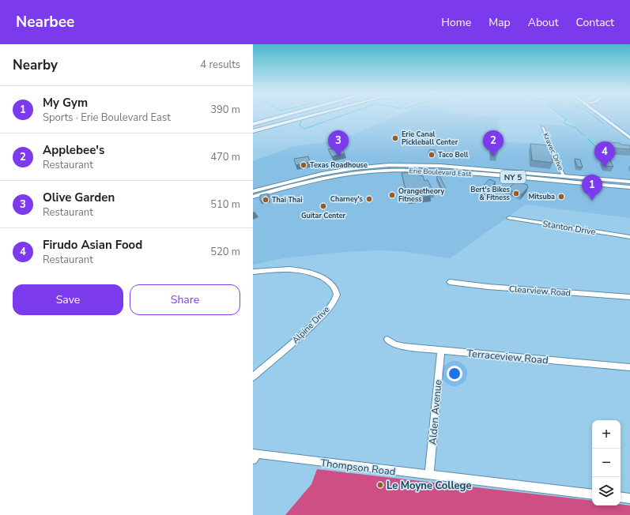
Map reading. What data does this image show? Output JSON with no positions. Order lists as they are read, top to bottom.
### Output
{
  "streets": {
    "main road": ["Erie Boulevard East", "NY 5"],
    "street": [
      "Kravec Drive",
      "Stanton Drive",
      "Clearview Road",
      "Alpine Drive",
      "Terraceview Road",
      "Alden Avenue",
      "Thompson Road"
    ]
  },
  "crossings": [
    ["Kravec Drive", "Erie Boulevard East"],
    ["Terraceview Road", "Alden Avenue"],
    ["Alden Avenue", "Thompson Road"]
  ],
  "places": [
    "Erie Canal Pickleball Center",
    "Taco Bell",
    "Texas Roadhouse",
    "Bert's Bikes & Fitness",
    "Orangetheory Fitness",
    "Mitsuba",
    "Charney's",
    "Thai Thai",
    "Guitar Center",
    "Le Moyne College"
  ],
  "page": {
    "header": "Nearbee",
    "nav": [
      "Home",
      "Map",
      "About",
      "Contact"
    ],
    "heading": ["Nearby", "4 results"],
    "list": [
      {
        "mark": "1",
        "name": "My Gym",
        "note": "Sports · Erie Boulevard East",
        "value": "390 m"
      },
      {
        "mark": "2",
        "name": "Applebee's",
        "note": "Restaurant",
        "value": "470 m"
      },
      {
        "mark": "3",
        "name": "Olive Garden",
        "note": "Restaurant",
        "value": "510 m"
      },
      {
        "mark": "4",
        "name": "Firudo Asian Food",
        "note": "Restaurant",
        "value": "520 m"
      }
    ],
    "pins": [
      "2",
      "3",
      "4",
      "1"
    ],
    "buttons": ["Save", "Share"],
    "map_buttons": ["+", "−"]
  }
}
